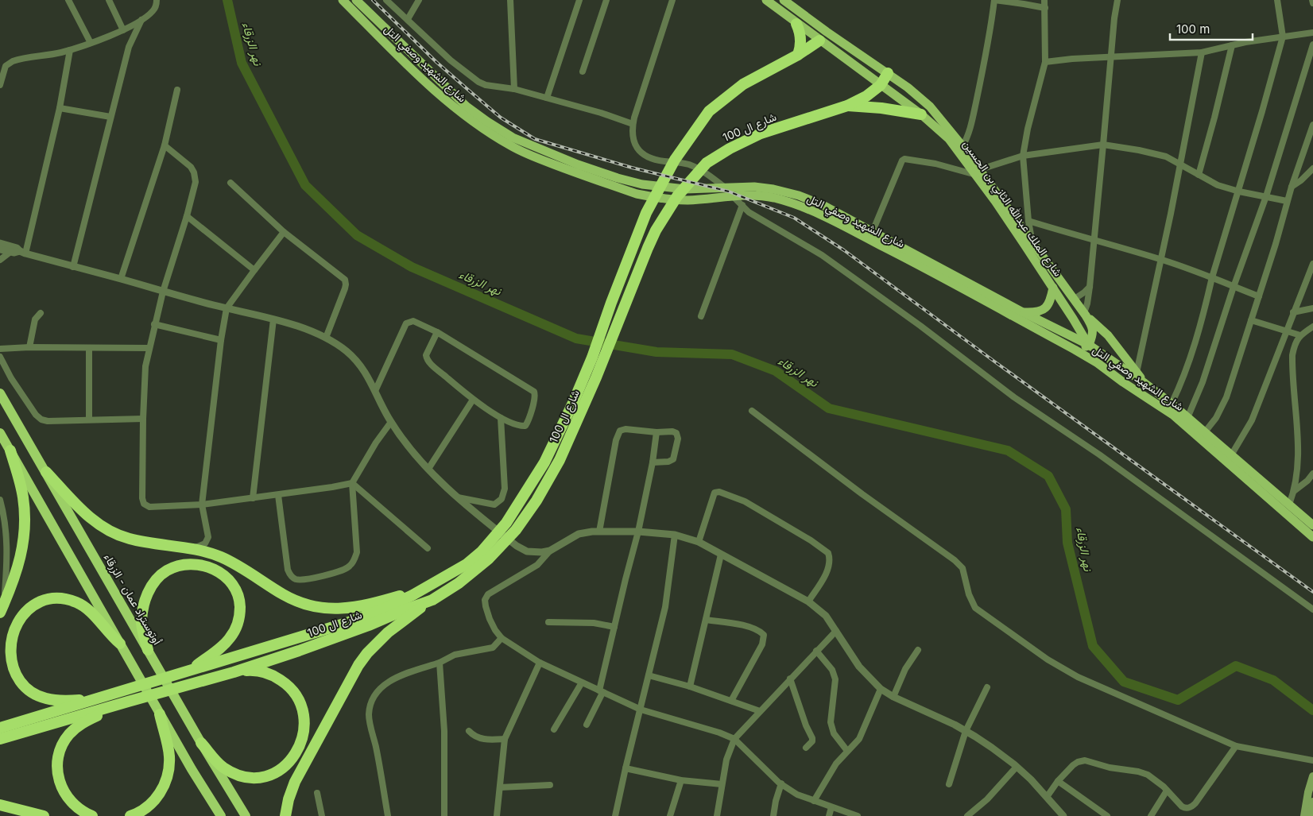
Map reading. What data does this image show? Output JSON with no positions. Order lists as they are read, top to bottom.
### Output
{
  "streets": {
    "highway": ["شارع ال 100", "أوتوستراد عمان - الزرقاء"],
    "main road": ["شارع الشهيد وصفي التل", "شارع الملك عبدالله الثاني بن الحسين"]
  },
  "crossings": [
    ["شارع الشهيد وصفي التل", "شارع الملك عبدالله الثاني بن الحسين"],
    ["شارع ال 100", "شارع الملك عبدالله الثاني بن الحسين"]
  ],
  "water": ["نهر الزرقاء"],
  "scale_bar": "100 m"
}
